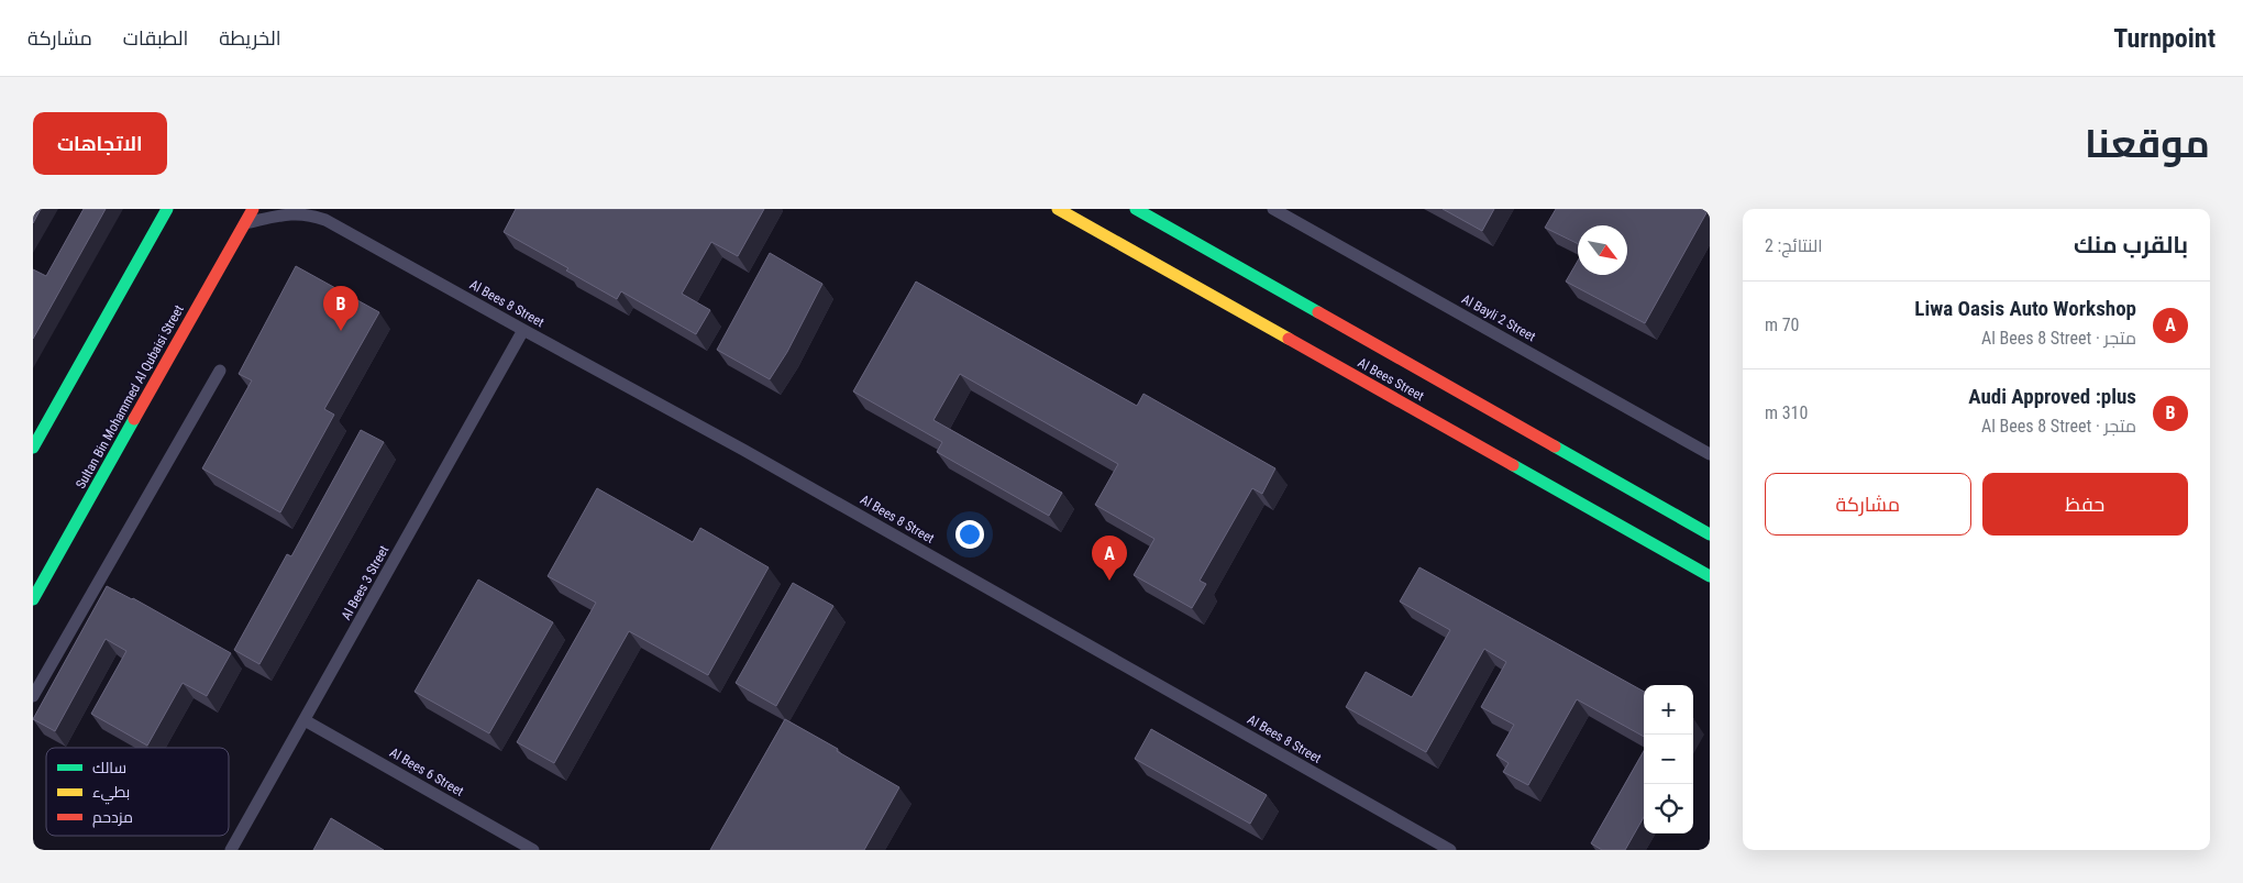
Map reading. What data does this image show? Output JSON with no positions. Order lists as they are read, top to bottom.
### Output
{
  "streets": {
    "street": [
      "Al Bees 8 Street",
      "Al Bayli 2 Street",
      "Al Bees Street",
      "Sultan Bin Mohammed Al Qubaisi Street",
      "Al Bees 3 Street",
      "Al Bees 6 Street"
    ]
  },
  "crossings": [
    ["Al Bees 8 Street", "Sultan Bin Mohammed Al Qubaisi Street"],
    ["Al Bees 8 Street", "Al Bees 3 Street"],
    ["Al Bees 3 Street", "Al Bees 6 Street"]
  ],
  "legend": ["سالك", "بطيء", "مزدحم"],
  "north": "bottom right",
  "page": {
    "header": "Turnpoint",
    "nav": ["الخريطة", "الطبقات", "مشاركة"],
    "title": "موقعنا",
    "buttons": [
      "الاتجاهات",
      ["حفظ", "مشاركة"]
    ],
    "heading": ["بالقرب منك", "النتائج: 2"],
    "list": [
      {
        "mark": "A",
        "name": "Liwa Oasis Auto Workshop",
        "note": "متجر · Al Bees 8 Street",
        "value": "70 m"
      },
      {
        "mark": "B",
        "name": "Audi Approved :plus",
        "note": "متجر · Al Bees 8 Street",
        "value": "310 m"
      }
    ],
    "pins": ["B", "A"],
    "map_buttons": ["+", "−"]
  }
}
